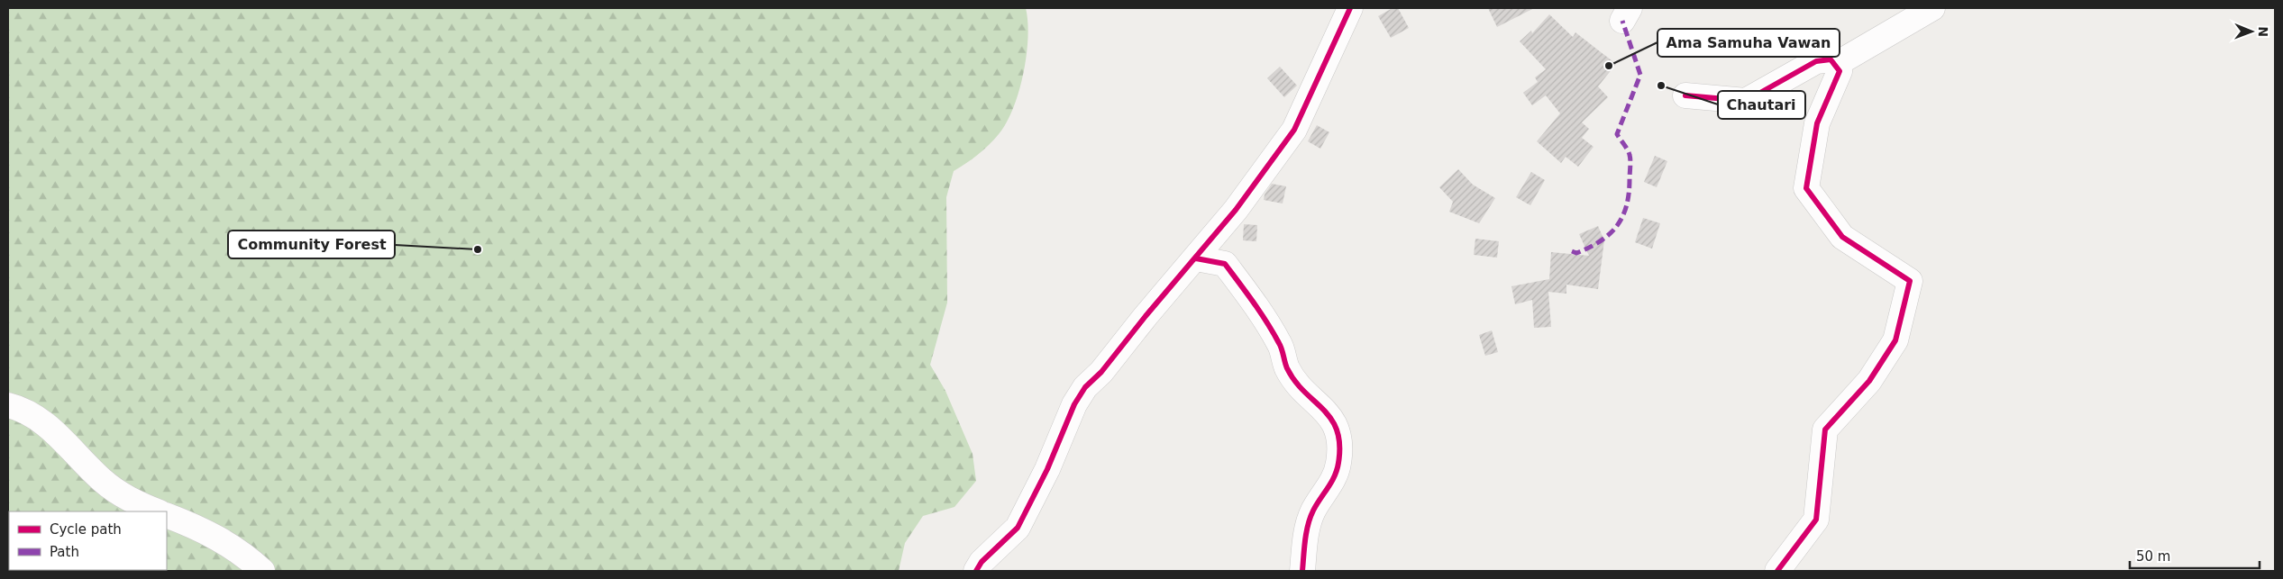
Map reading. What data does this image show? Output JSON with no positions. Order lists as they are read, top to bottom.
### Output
{
  "places": ["Ama Samuha Vawan", "Chautari", "Community Forest"],
  "legend": ["Cycle path", "Path"],
  "scale_bar": "50 m",
  "north": "right"
}
